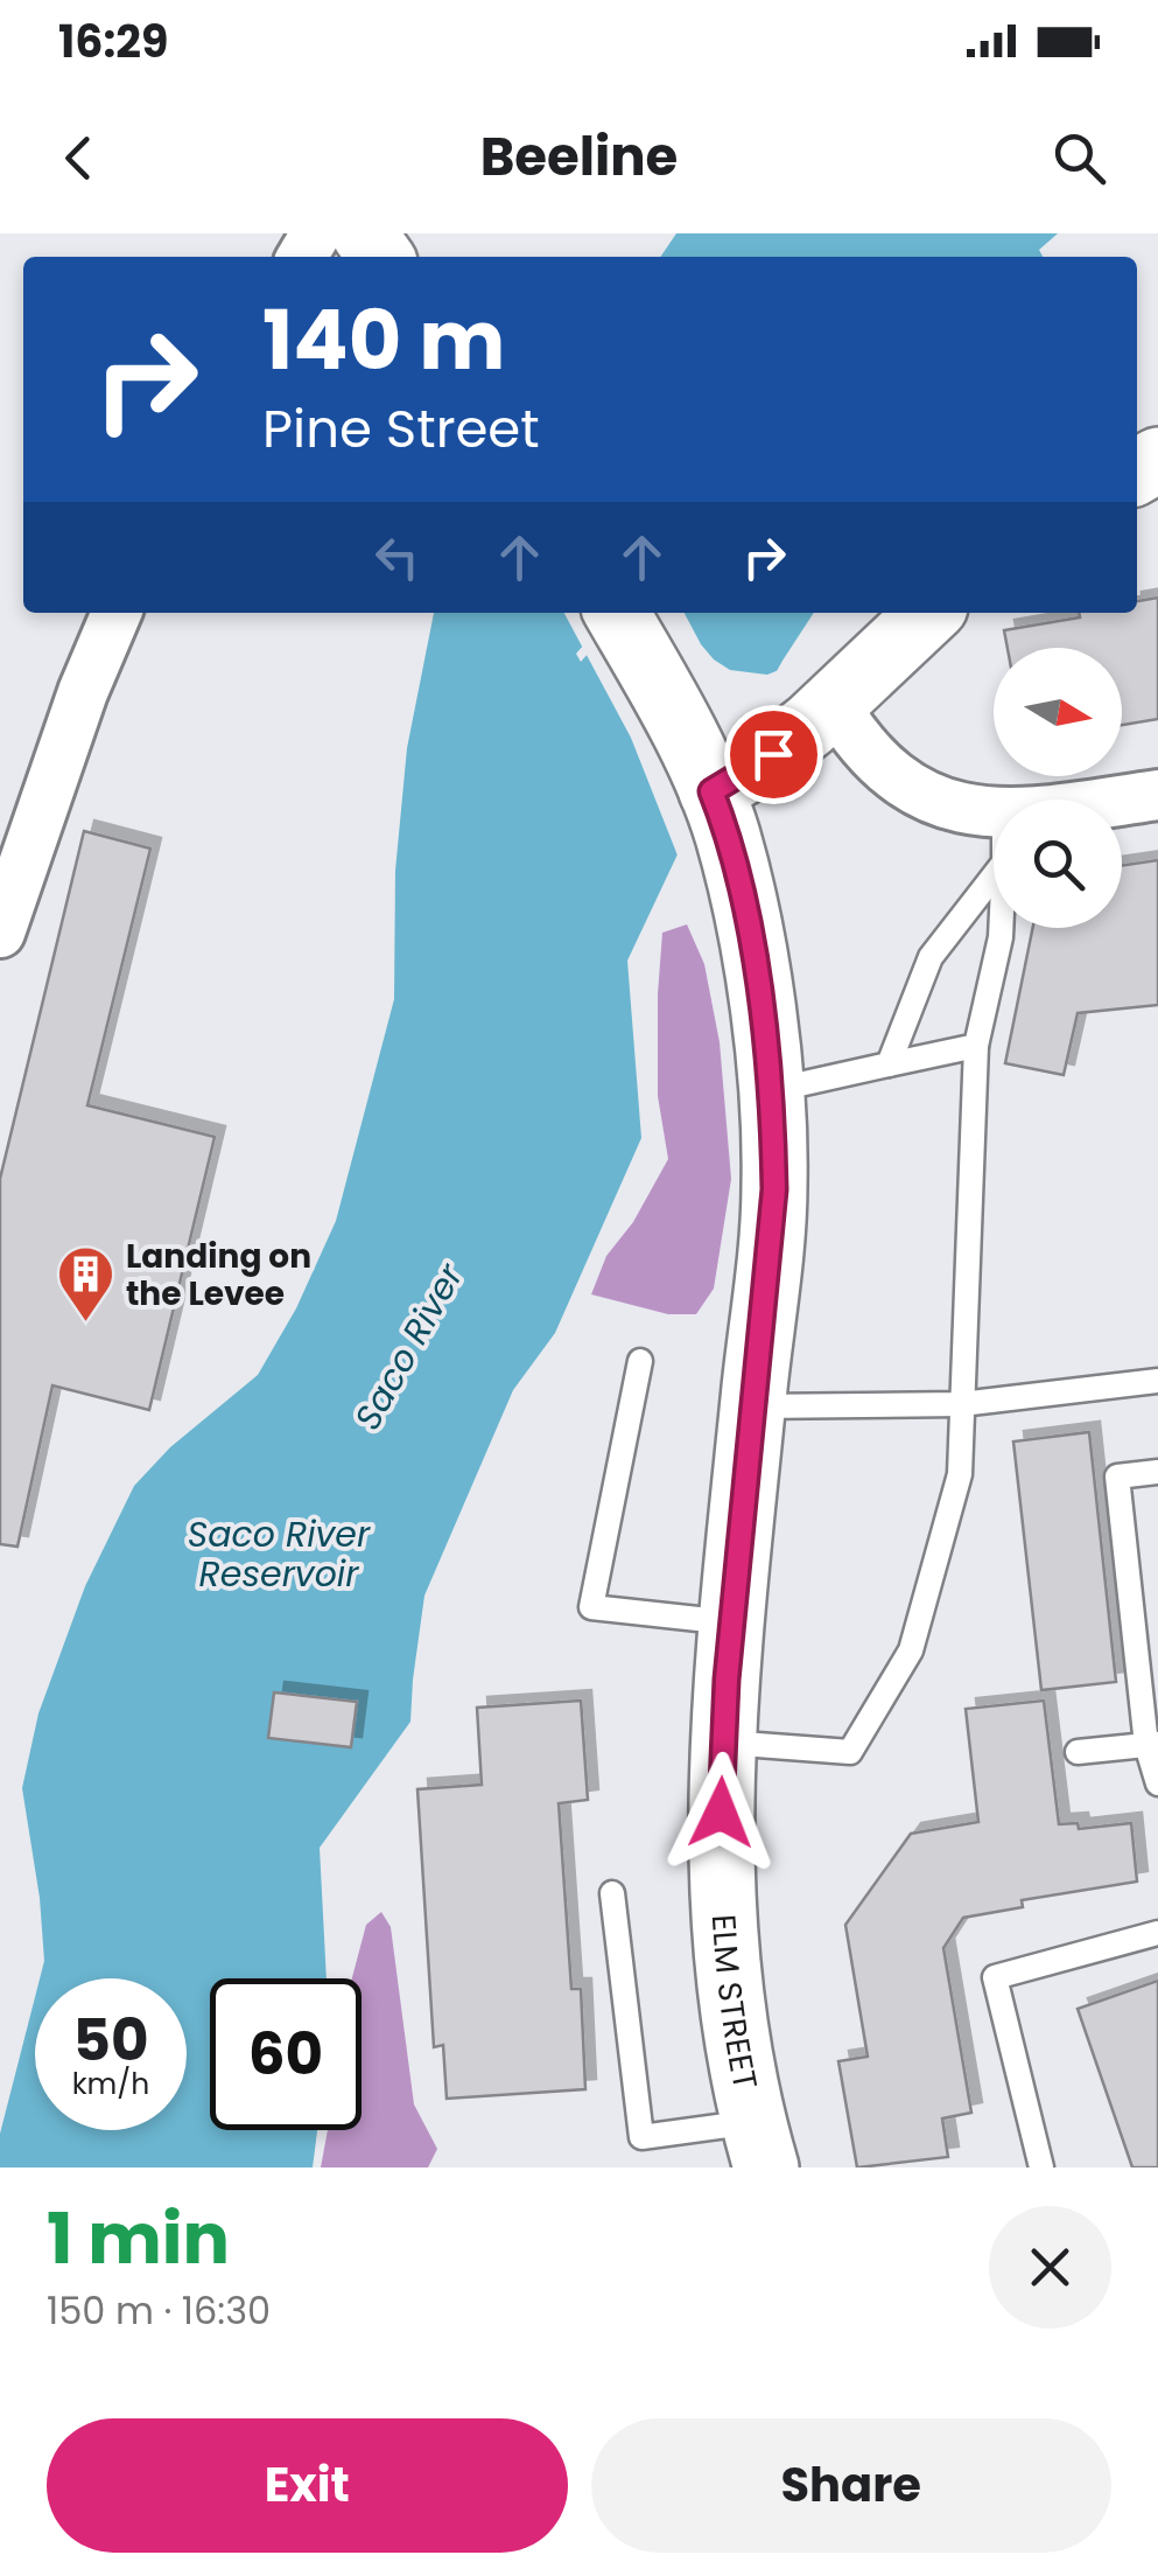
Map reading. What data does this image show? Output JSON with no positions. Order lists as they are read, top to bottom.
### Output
{
  "streets": {
    "main road": ["ELM STREET"]
  },
  "water": ["Saco River", "Saco River Reservoir"],
  "places": {
    "building": ["Landing on the Levee"]
  },
  "north": "right",
  "page": {
    "status": "16:29",
    "header": "Beeline",
    "turn": ["140 m", "Pine Street"],
    "speed": "50 km/h",
    "limit": "60",
    "heading": ["1 min", "150 m · 16:30"],
    "buttons": ["Exit", "Share"]
  }
}
